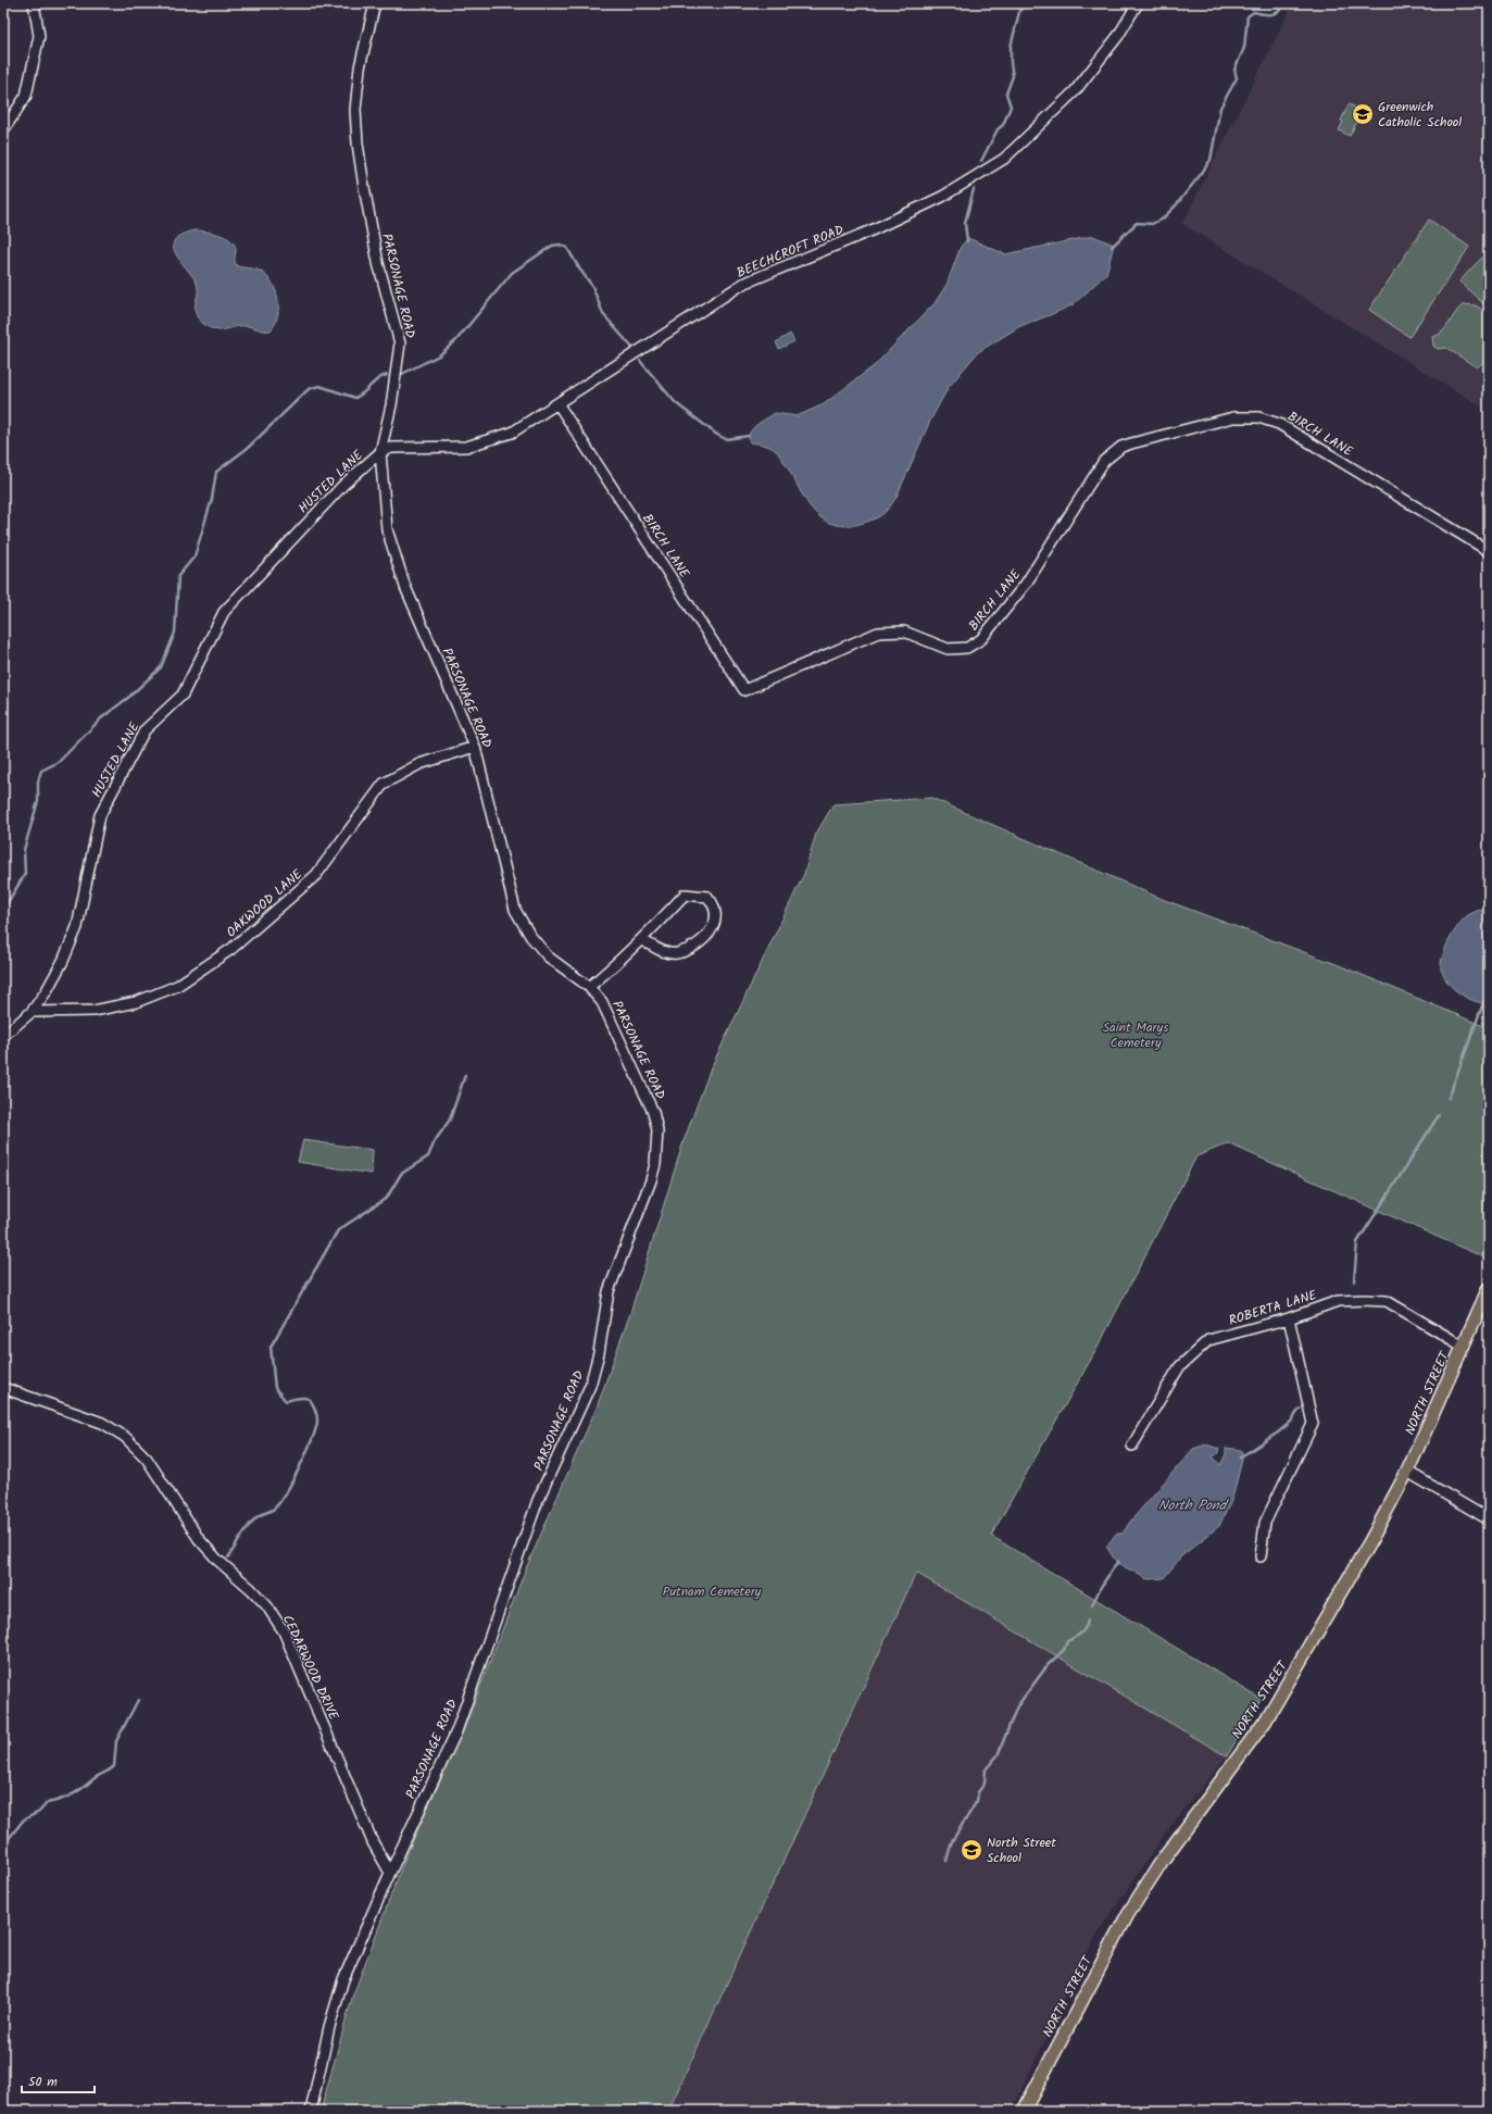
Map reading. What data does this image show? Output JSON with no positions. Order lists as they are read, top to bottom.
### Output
{
  "streets": {
    "main road": ["NORTH STREET"],
    "street": [
      "BEECHCROFT ROAD",
      "PARSONAGE ROAD",
      "BIRCH LANE",
      "HUSTED LANE",
      "OAKWOOD LANE",
      "ROBERTA LANE",
      "CEDARWOOD DRIVE"
    ]
  },
  "crossings": [
    ["BEECHCROFT ROAD", "PARSONAGE ROAD"],
    ["BEECHCROFT ROAD", "BIRCH LANE"],
    ["BEECHCROFT ROAD", "HUSTED LANE"],
    ["PARSONAGE ROAD", "HUSTED LANE"],
    ["PARSONAGE ROAD", "OAKWOOD LANE"],
    ["PARSONAGE ROAD", "CEDARWOOD DRIVE"],
    ["HUSTED LANE", "OAKWOOD LANE"],
    ["ROBERTA LANE", "NORTH STREET"]
  ],
  "water": ["North Pond"],
  "parks": ["Saint Marys Cemetery", "Putnam Cemetery"],
  "places": {
    "school or university": ["Greenwich Catholic School", "North Street School"]
  },
  "scale_bar": "50 m"
}
